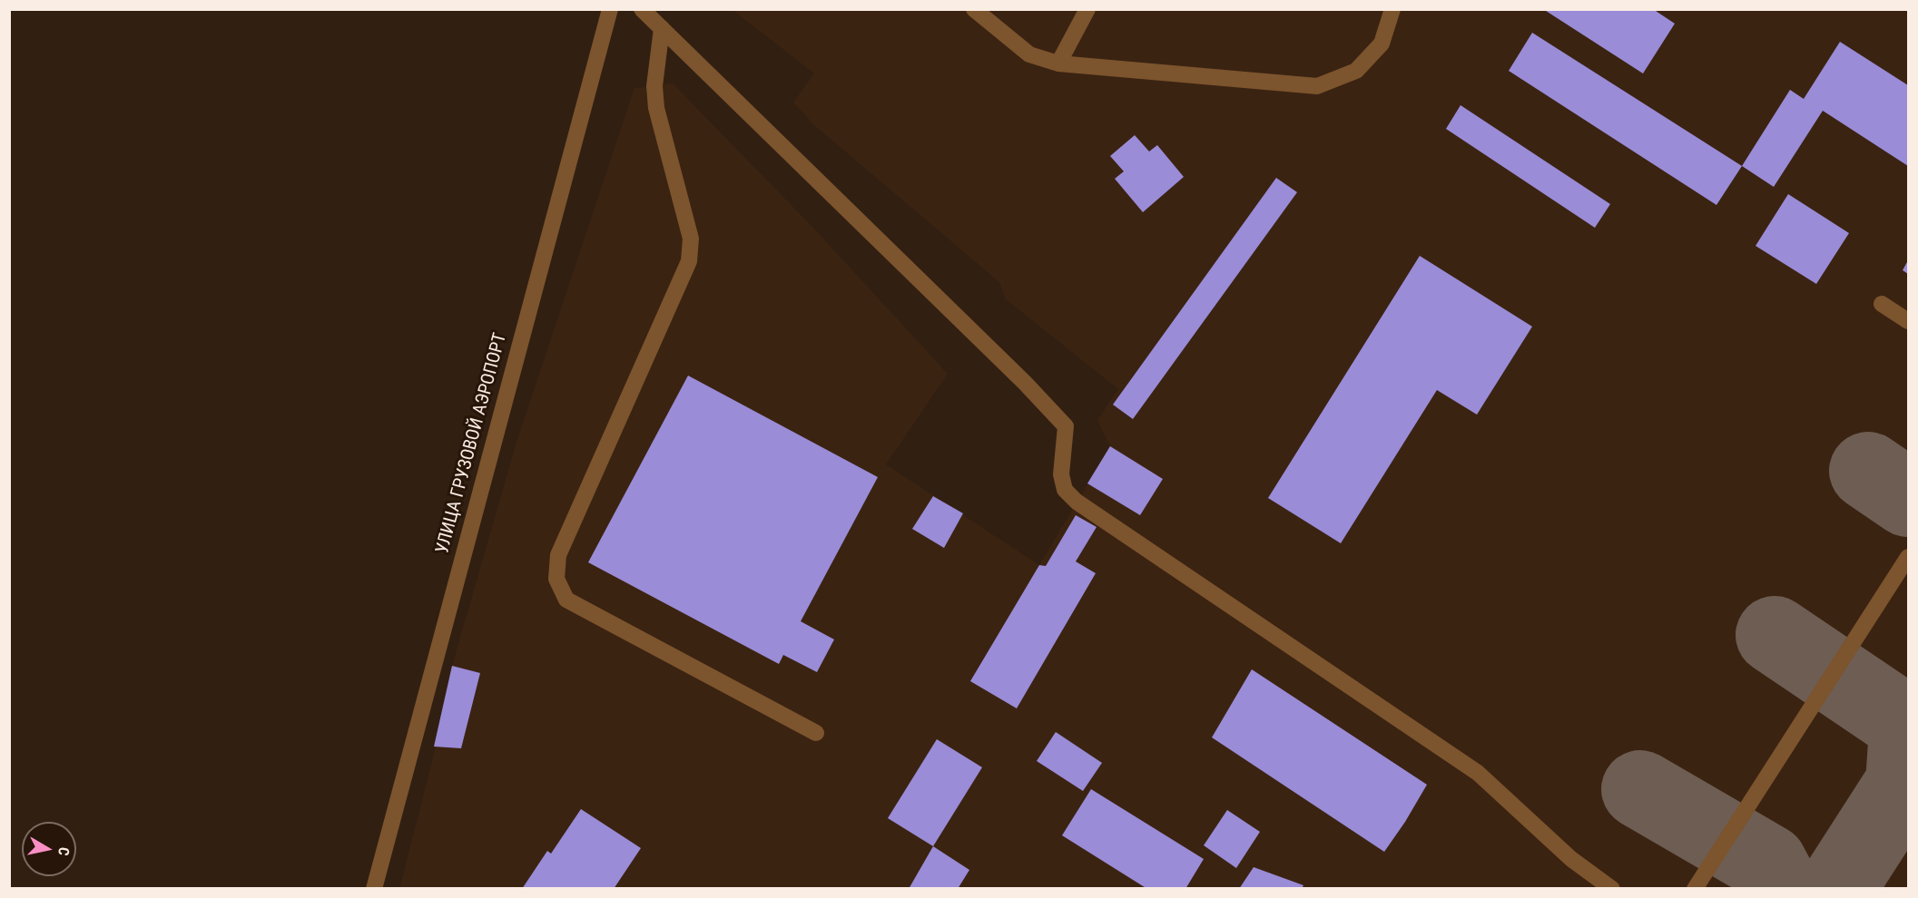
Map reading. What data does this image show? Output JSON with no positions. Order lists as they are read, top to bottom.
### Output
{
  "streets": {
    "lane": ["УЛИЦА ГРУЗОВОЙ АЭРОПОРТ"]
  },
  "north": "right"
}
